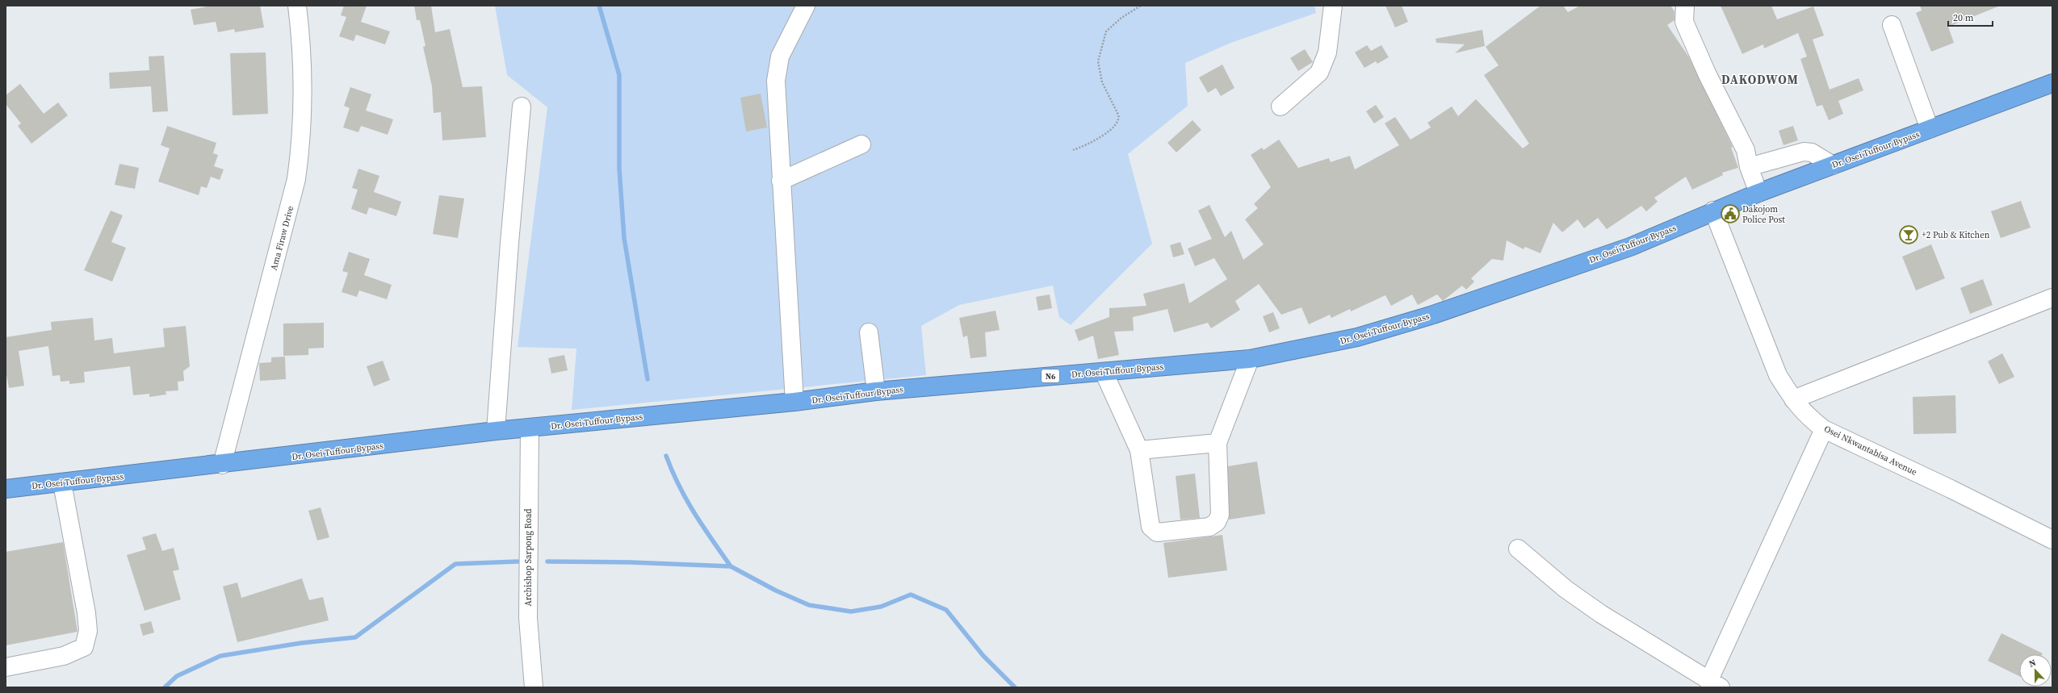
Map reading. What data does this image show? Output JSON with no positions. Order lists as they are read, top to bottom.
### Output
{
  "streets": {
    "highway": ["Dr. Osei Tuffour Bypass", "N6"],
    "street": ["Ama Firaw Drive", "Osei Nkwantabisa Avenue", "Arcbishop Sarpong Road"]
  },
  "crossings": [
    ["Dr. Osei Tuffour Bypass", "Ama Firaw Drive"],
    ["Dr. Osei Tuffour Bypass", "Osei Nkwantabisa Avenue"],
    ["Dr. Osei Tuffour Bypass", "Arcbishop Sarpong Road"]
  ],
  "districts": ["DAKODWOM"],
  "places": {
    "public building": ["Dakojom Police Post"],
    "bar": ["+2 Pub & Kitchen"]
  },
  "scale_bar": "20 m",
  "north": "top"
}
